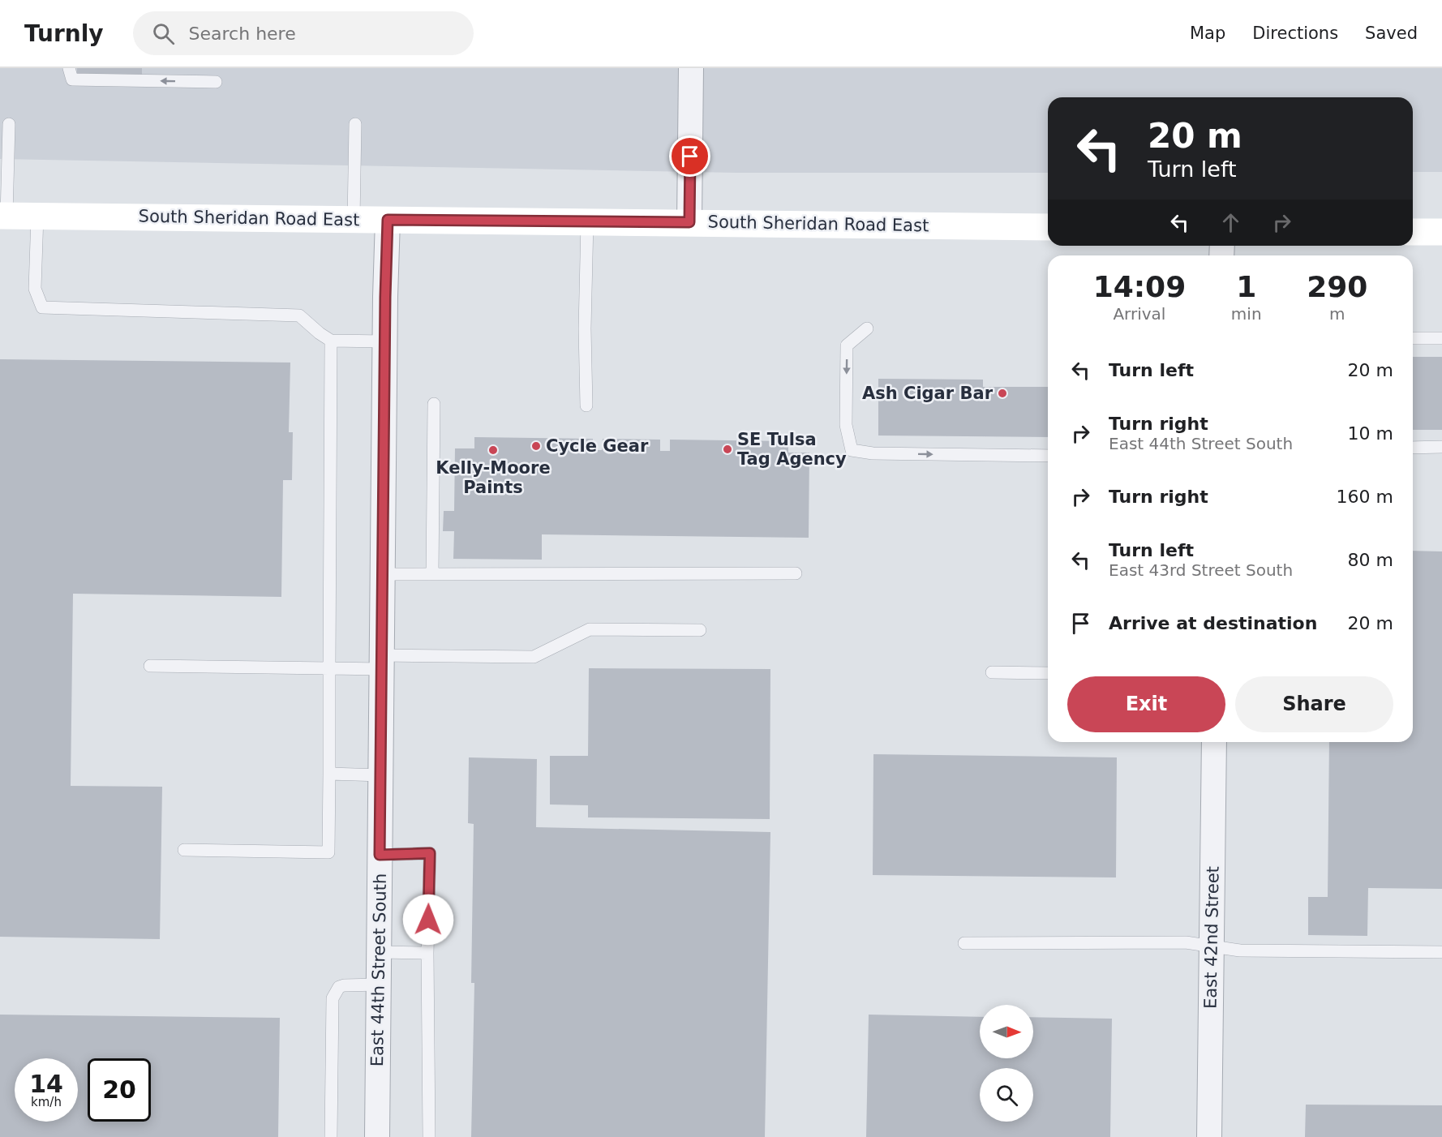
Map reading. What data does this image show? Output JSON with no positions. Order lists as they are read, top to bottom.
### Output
{
  "streets": {
    "main road": ["South Sheridan Road East"],
    "street": ["East 42nd Street", "East 44th Street South"]
  },
  "crossings": [
    ["South Sheridan Road East", "East 44th Street South"]
  ],
  "places": [
    "Ash Cigar Bar",
    "Cycle Gear",
    "SE Tulsa Tag Agency",
    "Kelly-Moore Paints"
  ],
  "north": "right",
  "page": {
    "header": "Turnly",
    "search": "Search here",
    "nav": ["Map", "Directions", "Saved"],
    "turn": ["20 m", "Turn left"],
    "eta": [
      "14:09",
      "Arrival",
      "1",
      "min",
      "290",
      "m"
    ],
    "list": [
      {
        "name": "Turn left",
        "value": "20 m"
      },
      {
        "name": "Turn right",
        "note": "East 44th Street South",
        "value": "10 m"
      },
      {
        "name": "Turn right",
        "value": "160 m"
      },
      {
        "name": "Turn left",
        "note": "East 43rd Street South",
        "value": "80 m"
      },
      {
        "name": "Arrive at destination",
        "value": "20 m"
      }
    ],
    "buttons": ["Exit", "Share"],
    "speed": "14 km/h",
    "limit": "20"
  }
}
